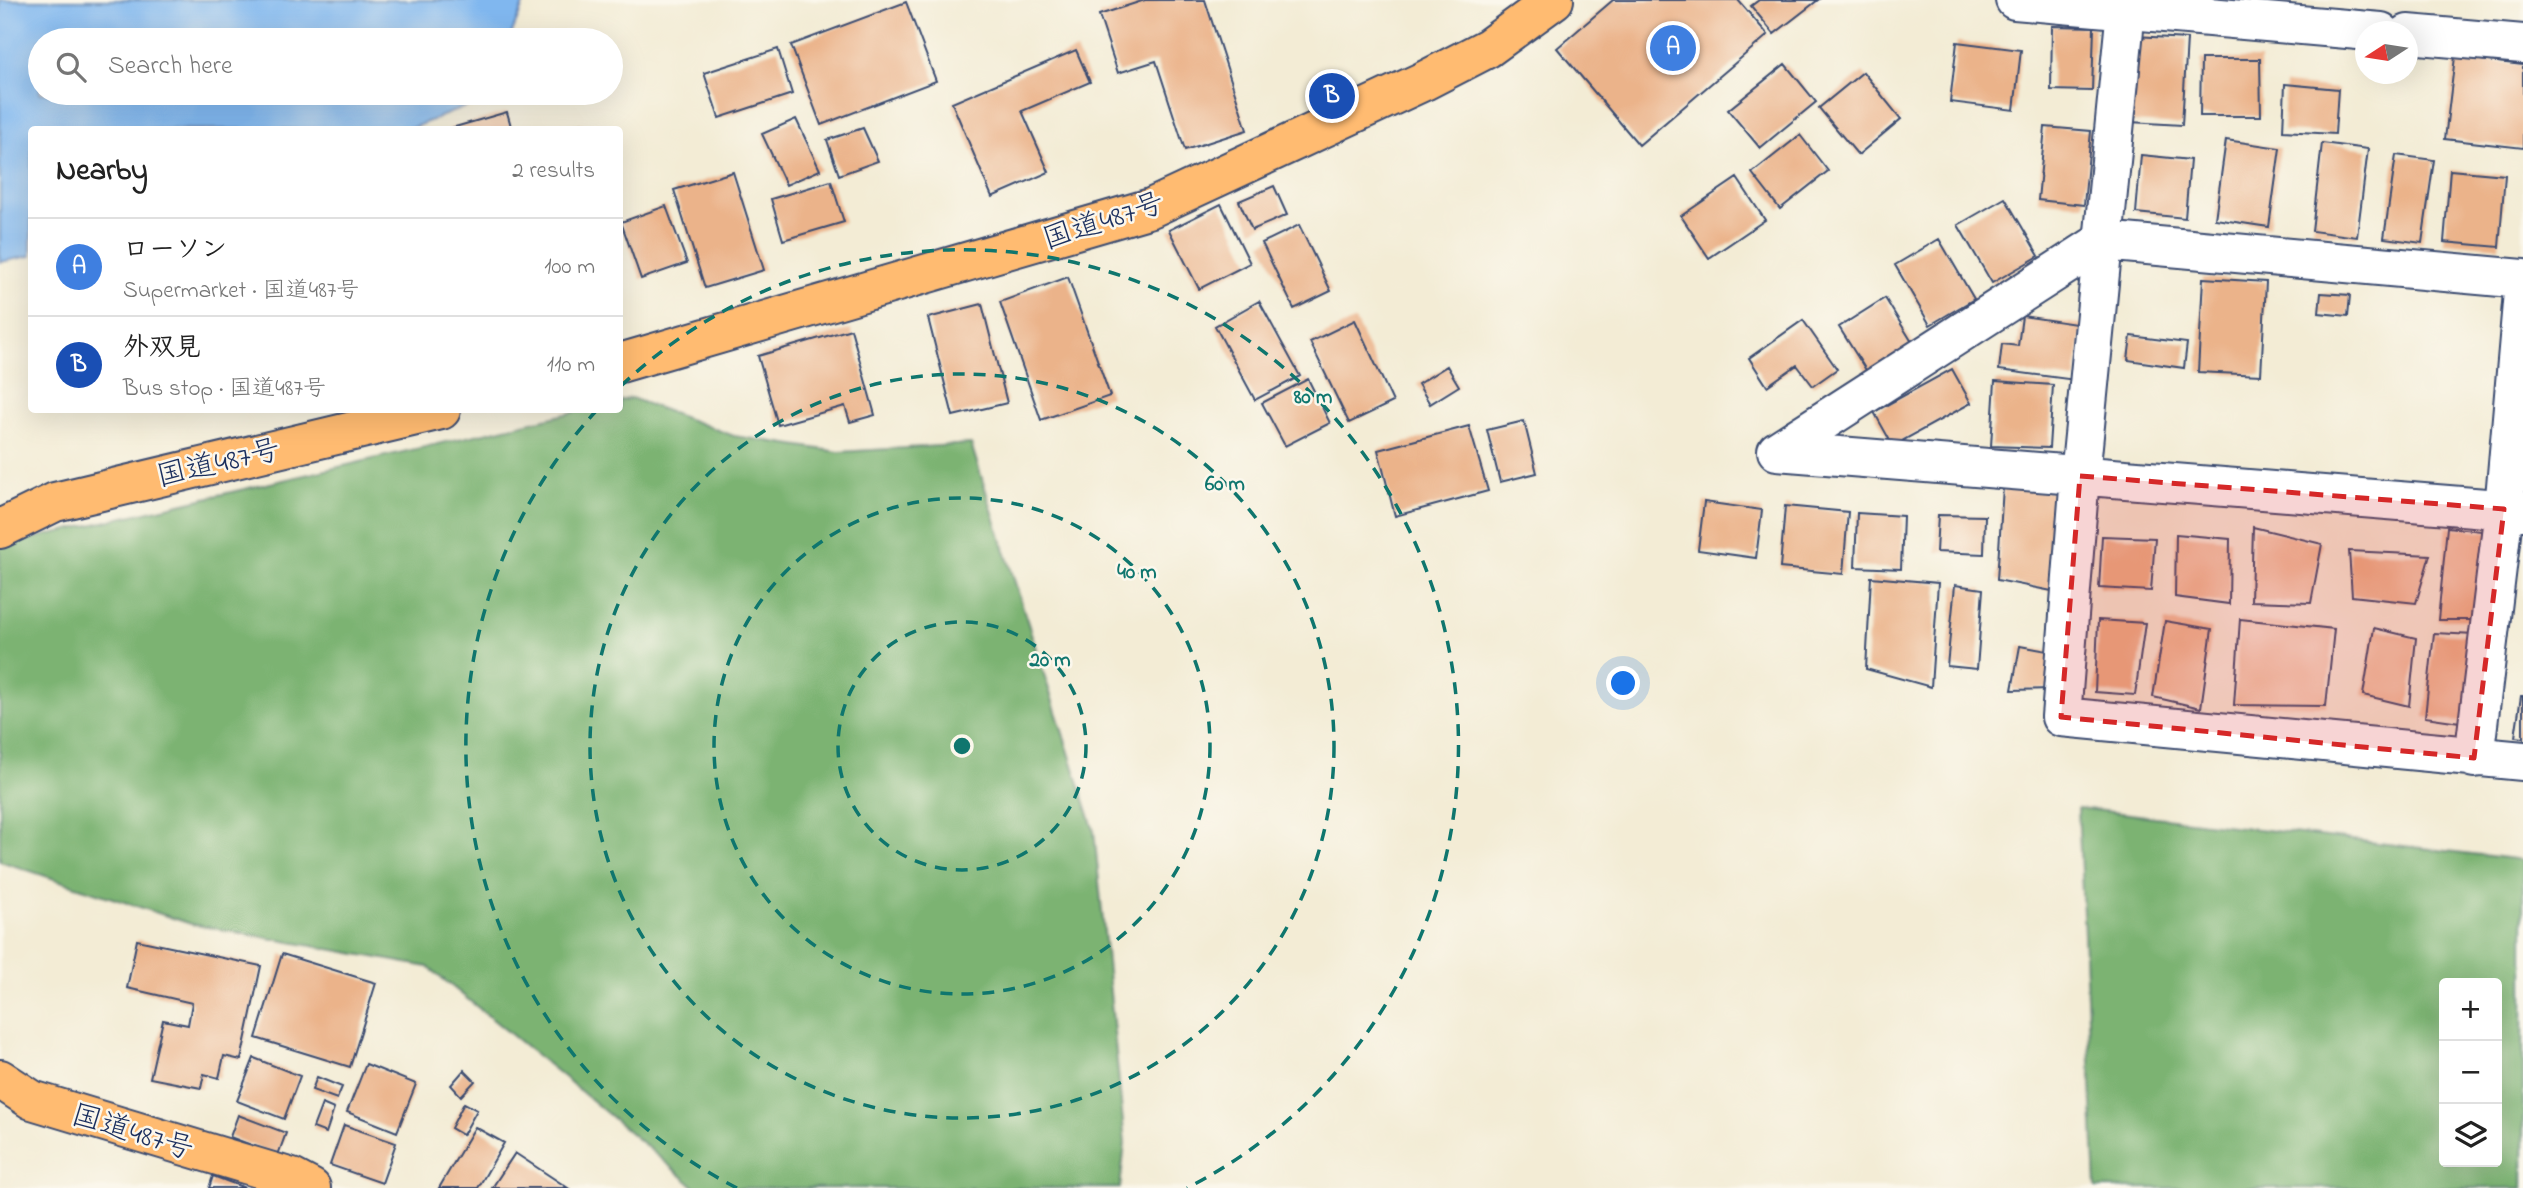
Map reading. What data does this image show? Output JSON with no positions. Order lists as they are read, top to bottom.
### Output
{
  "streets": {
    "highway": ["国道487号"]
  },
  "north": "left",
  "page": {
    "pins": ["A", "B"],
    "search": "Search here",
    "heading": ["Nearby", "2 results"],
    "list": [
      {
        "mark": "A",
        "name": "ローソン",
        "note": "Supermarket · 国道487号",
        "value": "100 m"
      },
      {
        "mark": "B",
        "name": "外双見",
        "note": "Bus stop · 国道487号",
        "value": "110 m"
      }
    ],
    "map_buttons": ["+", "−"]
  },
  "rings": [
    "80 m",
    "60 m",
    "40 m",
    "20 m"
  ]
}
